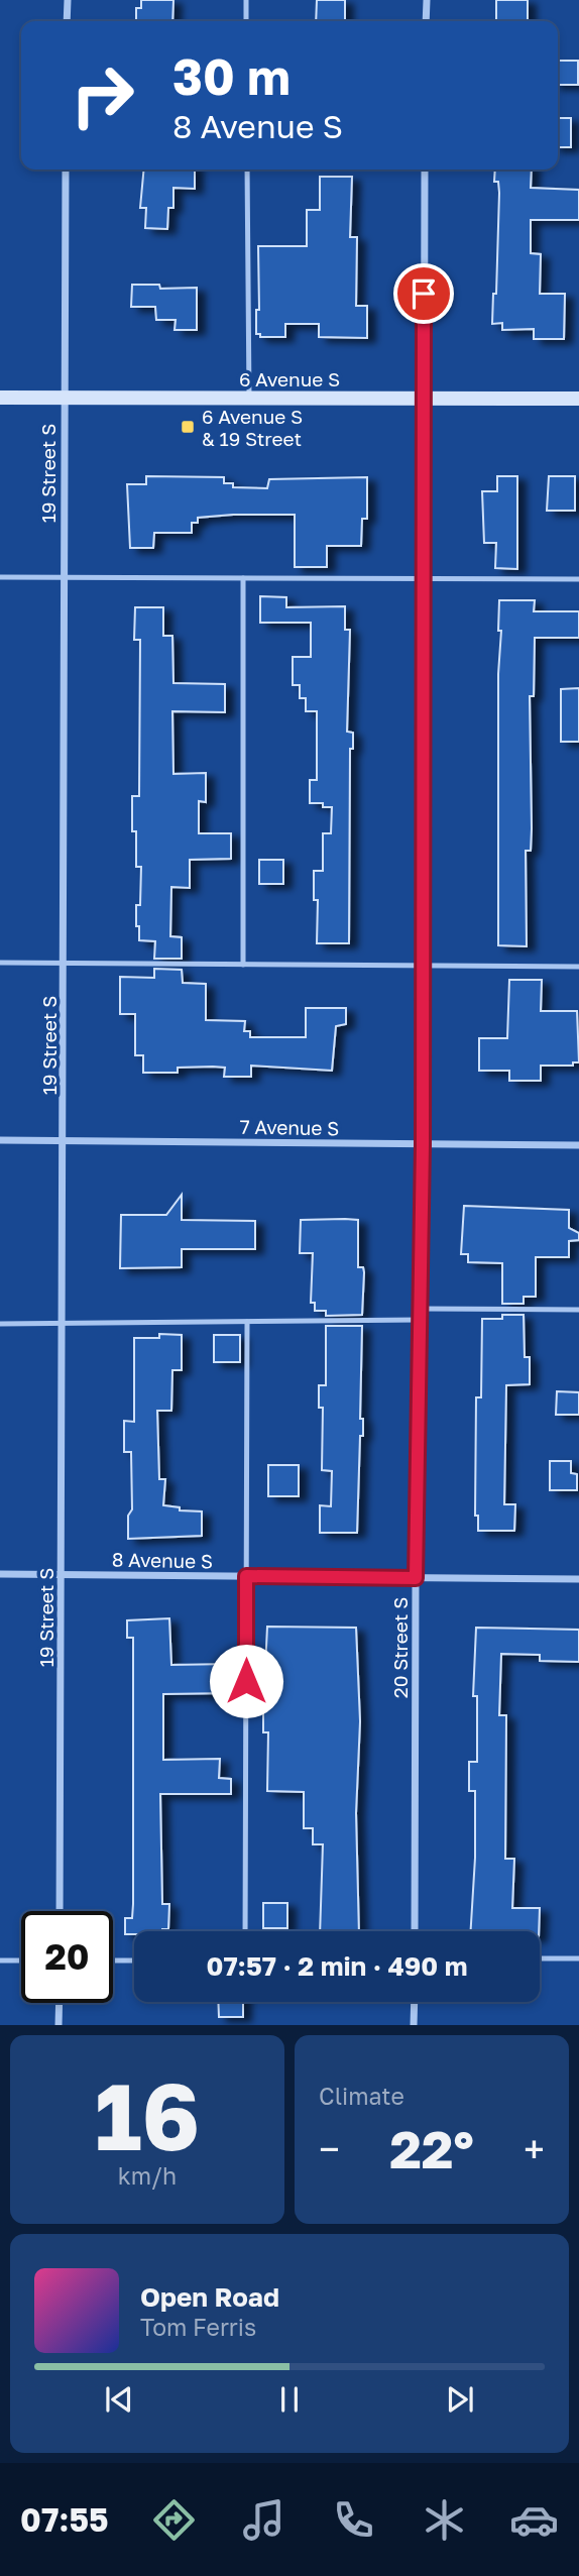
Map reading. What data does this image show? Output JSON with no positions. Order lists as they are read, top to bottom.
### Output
{
  "streets": {
    "main road": ["6 Avenue S"],
    "street": [
      "19 Street S",
      "7 Avenue S",
      "8 Avenue S",
      "20 Street S"
    ]
  },
  "crossings": [
    ["6 Avenue S", "19 Street S"],
    ["6 Avenue S", "20 Street S"],
    ["19 Street S", "7 Avenue S"],
    ["19 Street S", "8 Avenue S"],
    ["7 Avenue S", "20 Street S"],
    ["8 Avenue S", "20 Street S"]
  ],
  "places": {
    "transit": ["6 Avenue S & 19 Street"]
  },
  "page": {
    "turn": ["30 m", "8 Avenue S"],
    "limit": "20",
    "trip": "07:57 · 2 min · 490 m",
    "tile": [
      ["16", "km/h"],
      "Climate"
    ],
    "heat": ["−", "22°", "+"],
    "song": ["Open Road", "Tom Ferris"],
    "tabs": "07:55"
  }
}
